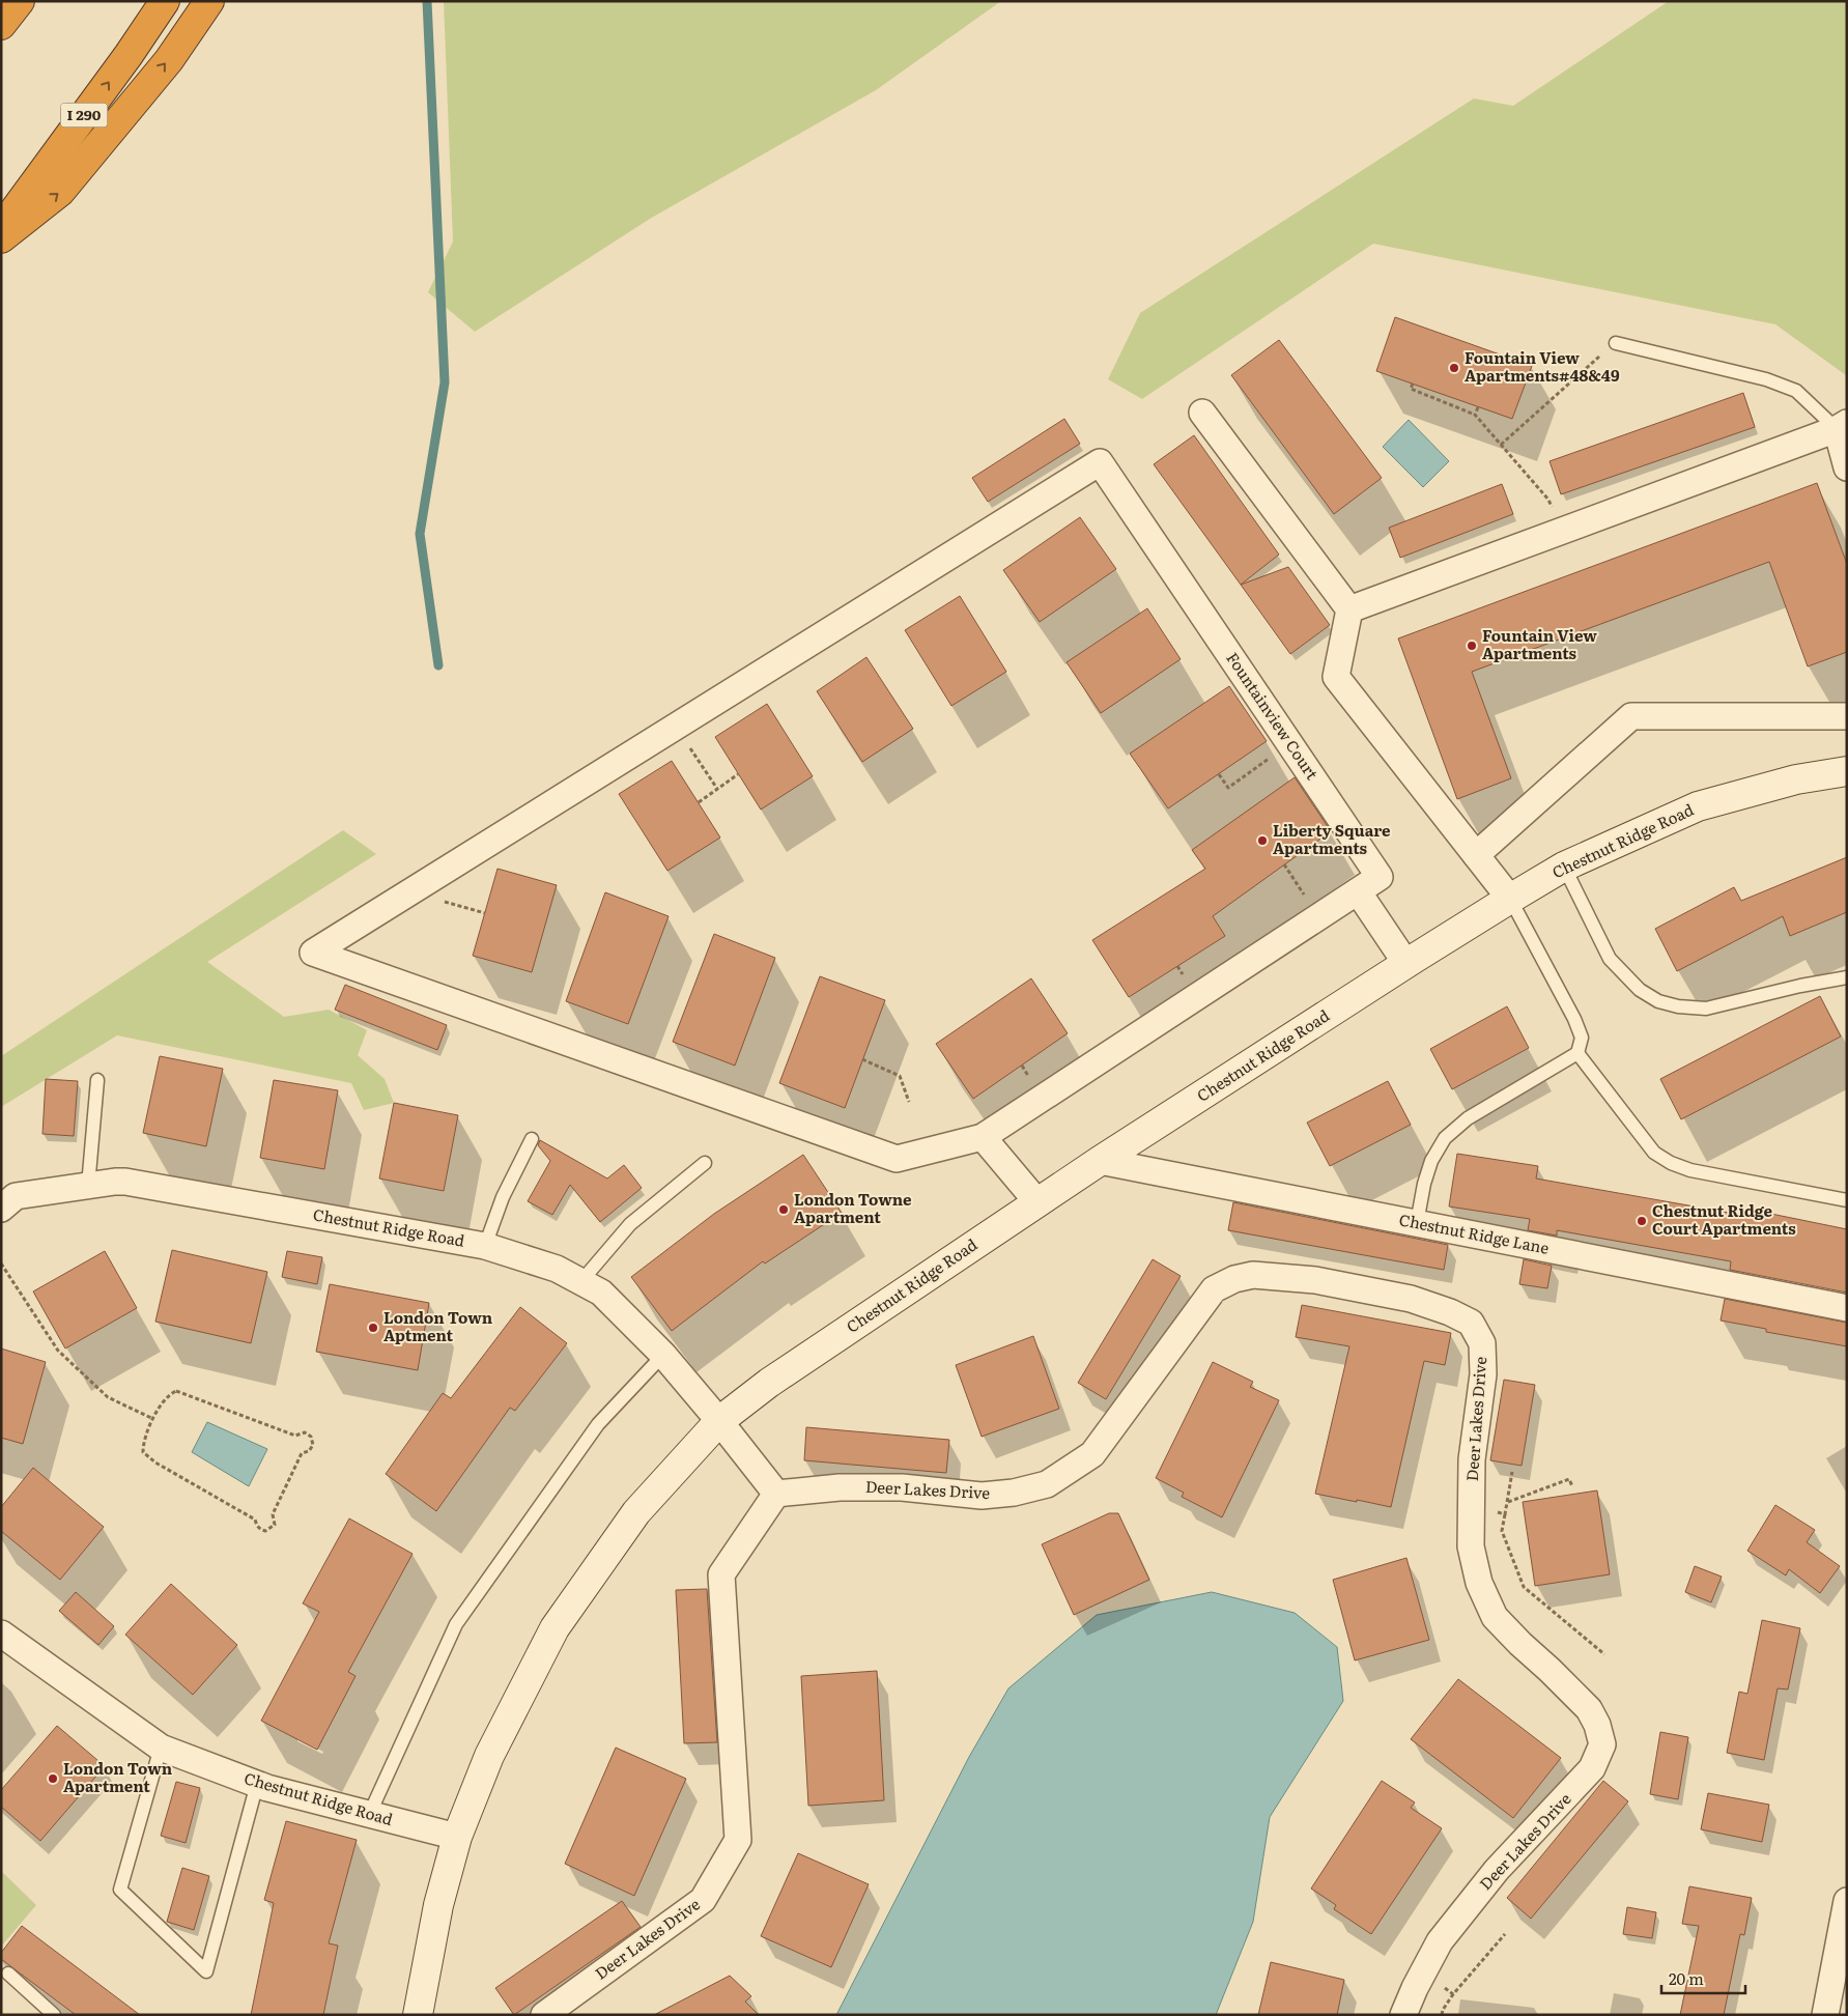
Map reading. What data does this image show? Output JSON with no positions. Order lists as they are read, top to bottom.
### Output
{
  "streets": {
    "highway": ["I 290"],
    "street": [
      "Fountainview Court",
      "Chestnut Ridge Road",
      "Chestnut Ridge Lane",
      "Deer Lakes Drive"
    ]
  },
  "crossings": [
    ["Chestnut Ridge Road", "Chestnut Ridge Lane"]
  ],
  "places": [
    "Fountain View Apartments#48&49",
    "Fountain View Apartments",
    "Liberty Square Apartments",
    "London Towne Apartment",
    "Chestnut Ridge Court Apartments",
    "London Town Aptment",
    "London Town Apartment"
  ],
  "scale_bar": "20 m"
}
